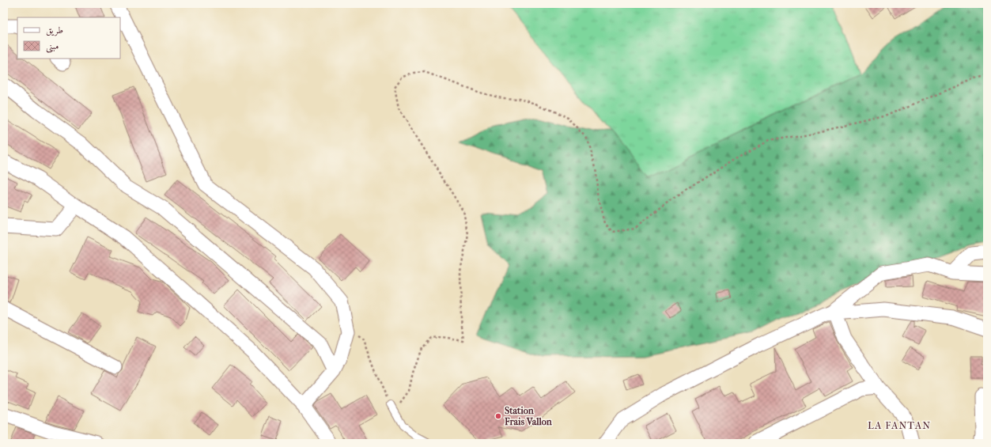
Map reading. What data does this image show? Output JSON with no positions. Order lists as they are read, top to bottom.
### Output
{
  "districts": ["LA FANTAN"],
  "places": ["Station Frais Vallon"],
  "legend": ["طريق", "مبنى"]
}
